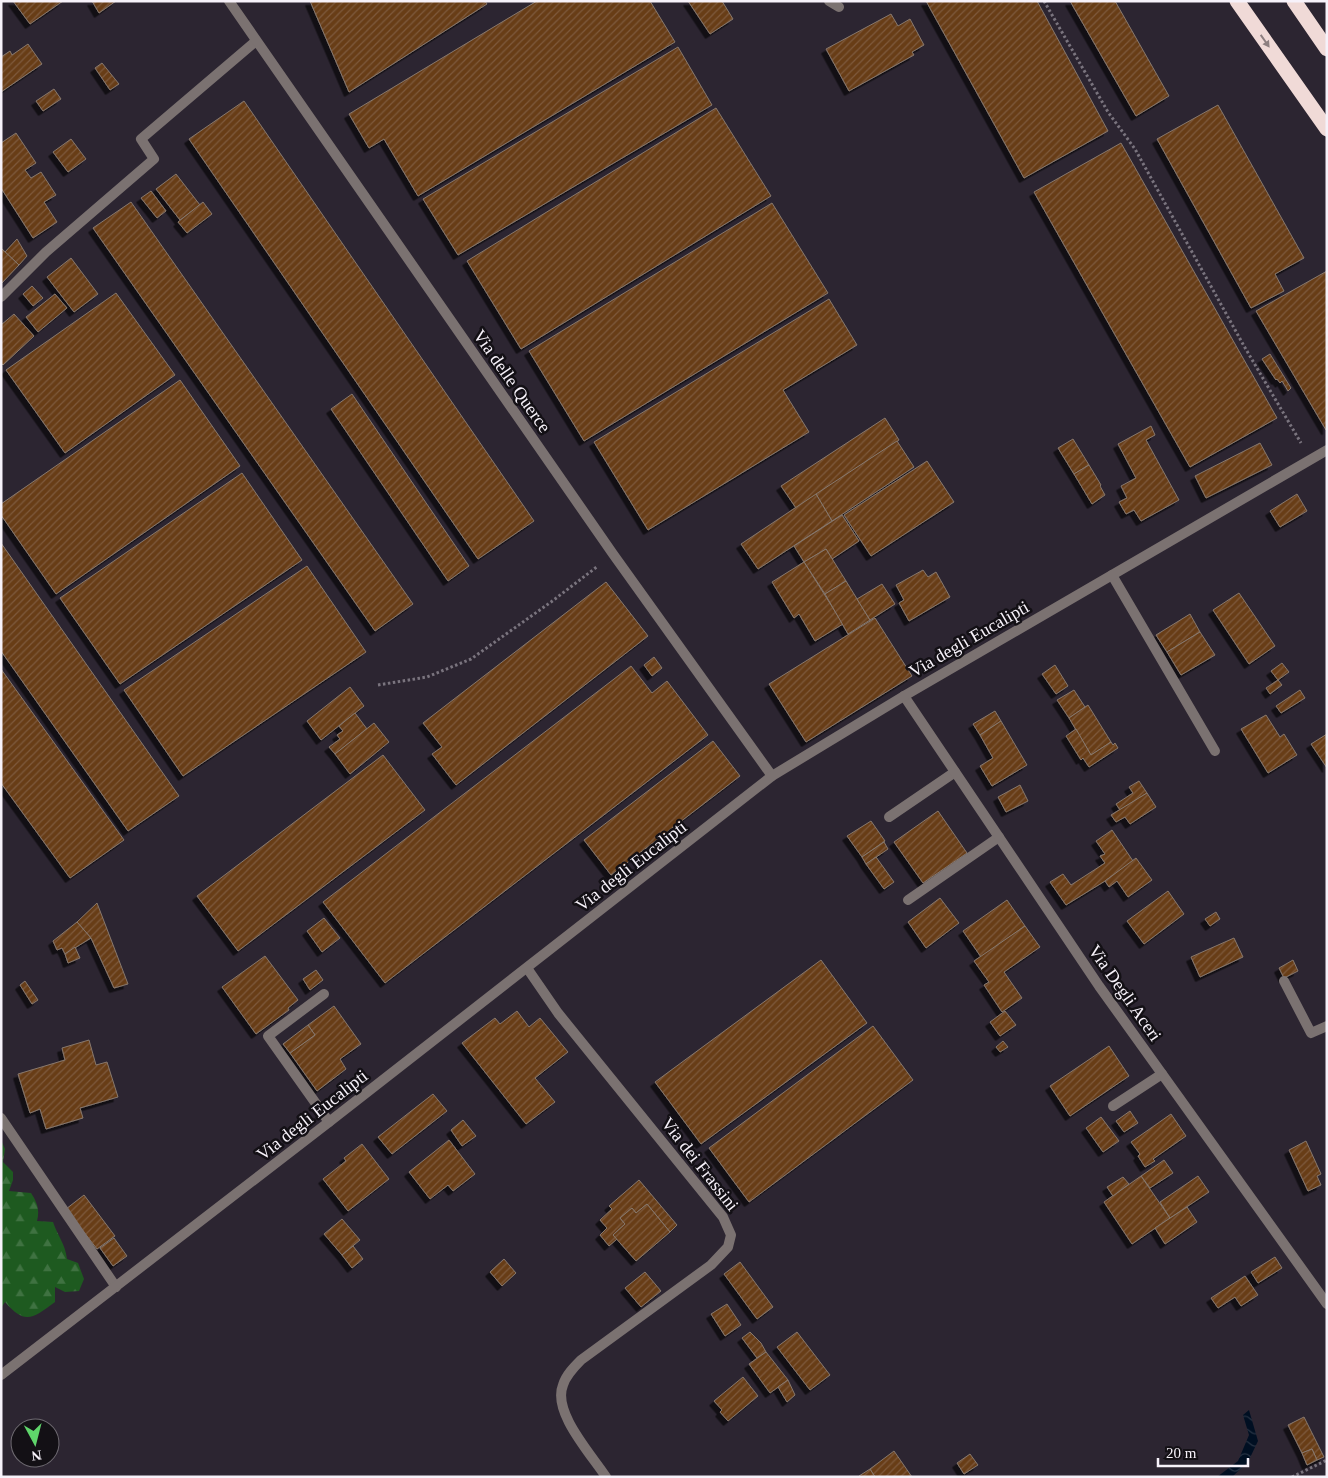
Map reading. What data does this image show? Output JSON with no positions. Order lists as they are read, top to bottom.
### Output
{
  "streets": {
    "street": [
      "Via delle Querce",
      "Via degli Eucalipti",
      "Via Degli Aceri",
      "Via dei Frassini"
    ]
  },
  "crossings": [
    ["Via delle Querce", "Via degli Eucalipti"],
    ["Via degli Eucalipti", "Via Degli Aceri"],
    ["Via degli Eucalipti", "Via dei Frassini"]
  ],
  "scale_bar": "20 m",
  "north": "bottom"
}
